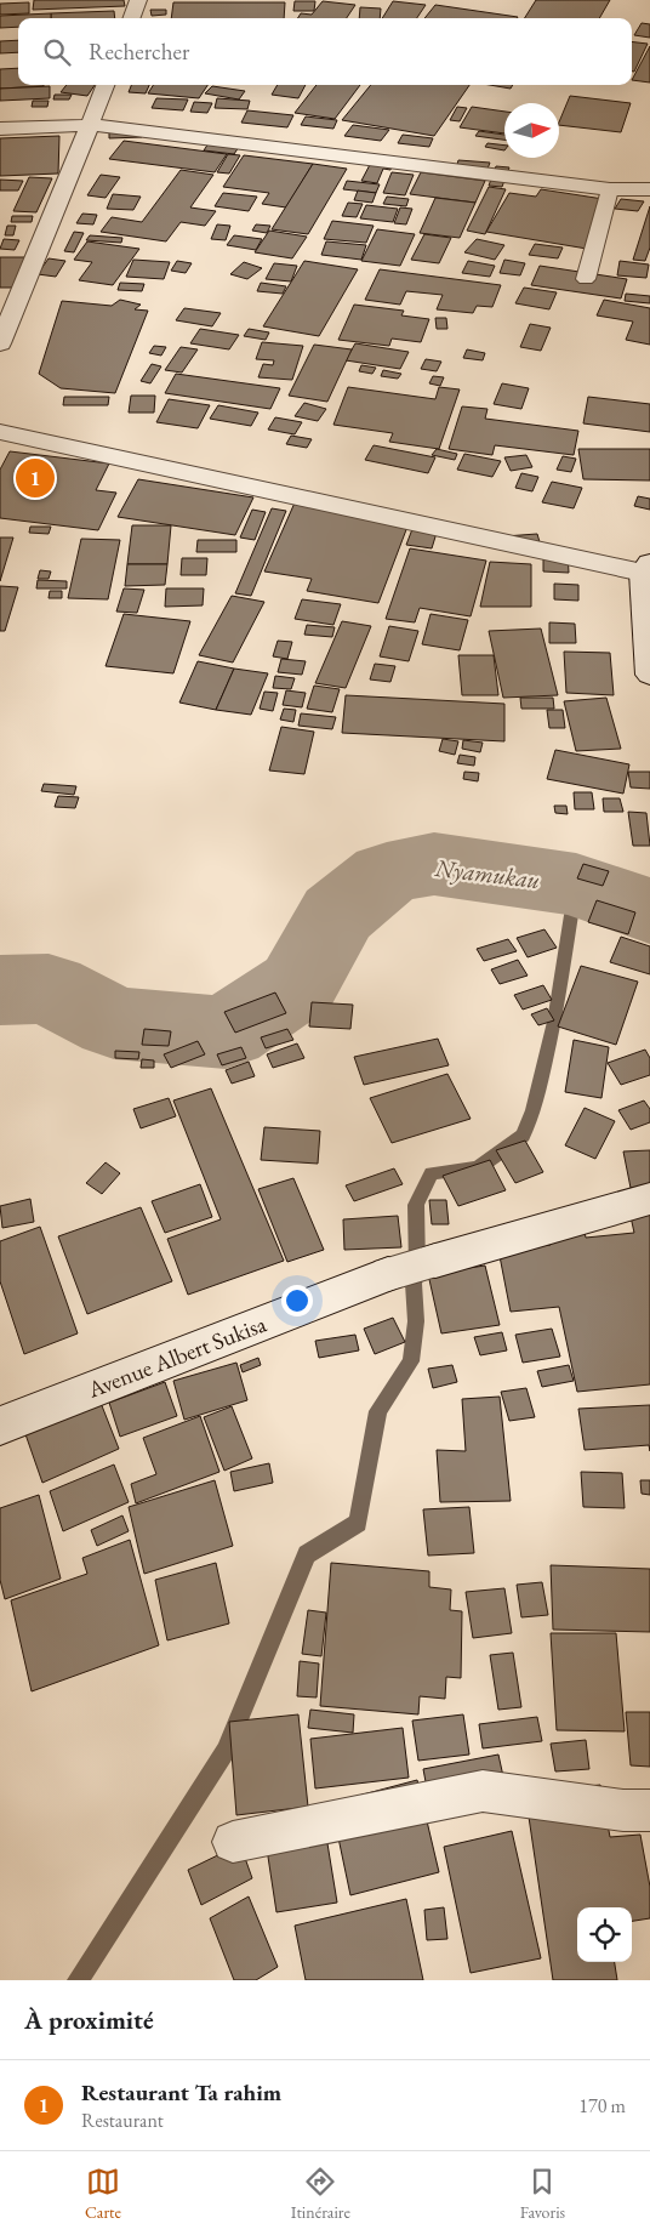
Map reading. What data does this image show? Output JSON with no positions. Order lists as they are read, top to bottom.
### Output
{
  "streets": {
    "street": ["Avenue Albert Sukisa"]
  },
  "water": ["Nyamukau"],
  "north": "right",
  "page": {
    "search": "Rechercher",
    "pins": "1",
    "heading": "À proximité",
    "list": [
      {
        "mark": "1",
        "name": "Restaurant Ta rahim",
        "note": "Restaurant",
        "value": "170 m"
      }
    ],
    "nav": ["Carte", "Itinéraire", "Favoris"]
  }
}
